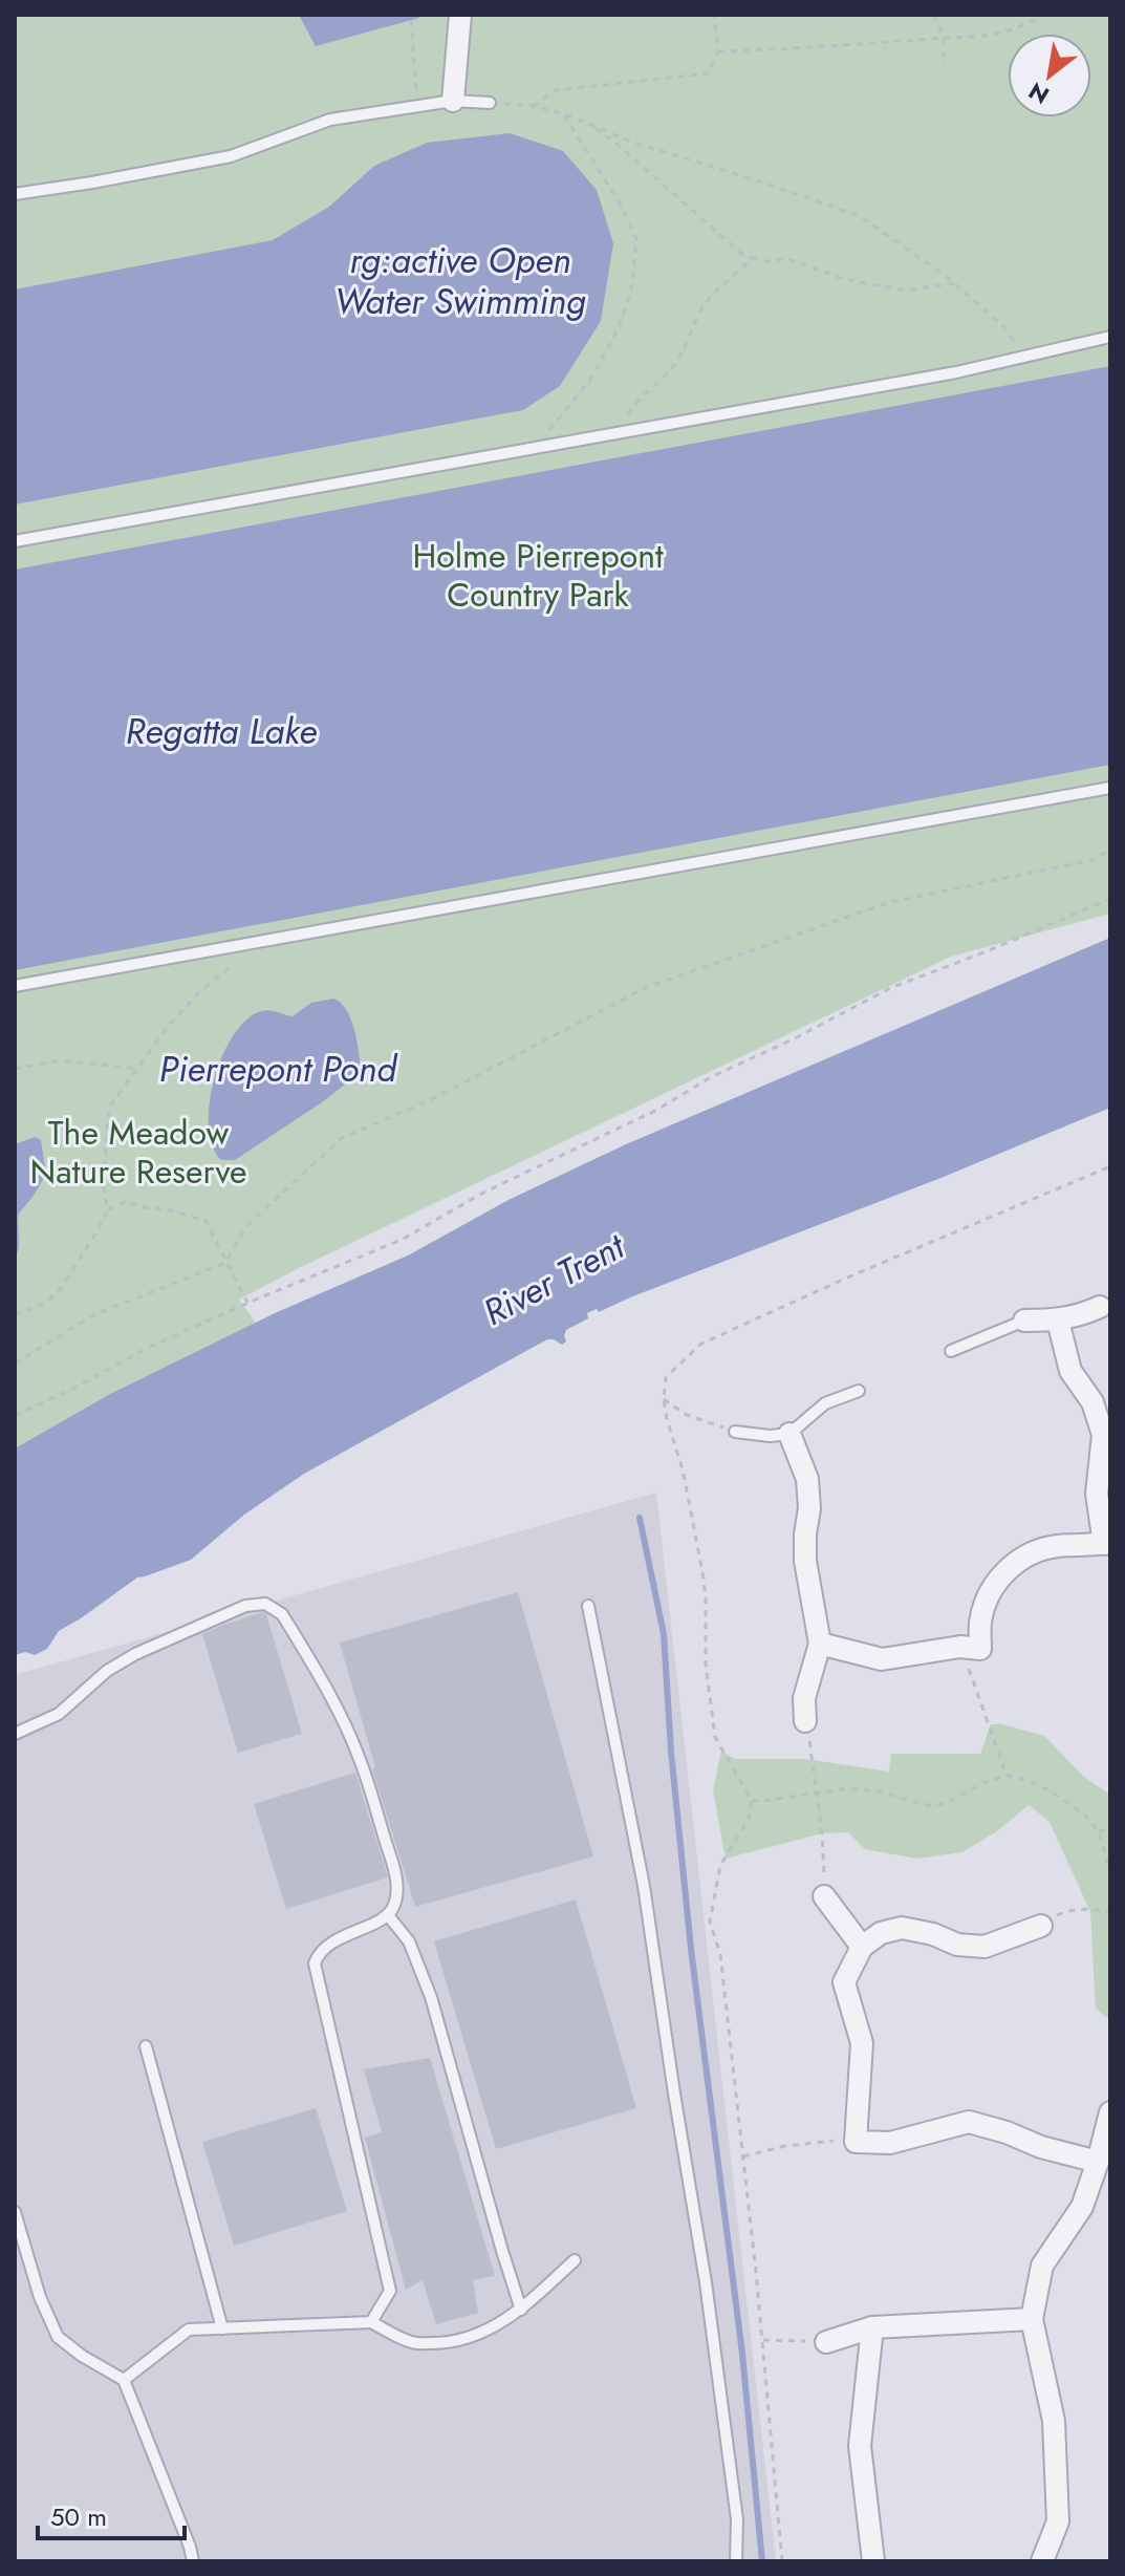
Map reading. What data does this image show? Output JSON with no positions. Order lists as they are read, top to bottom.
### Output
{
  "water": [
    "rg:active Open Water Swimming",
    "Regatta Lake",
    "Pierrepont Pond",
    "River Trent"
  ],
  "parks": ["Holme Pierrepont Country Park", "The Meadow Nature Reserve"],
  "scale_bar": "50 m",
  "north": "bottom left"
}
